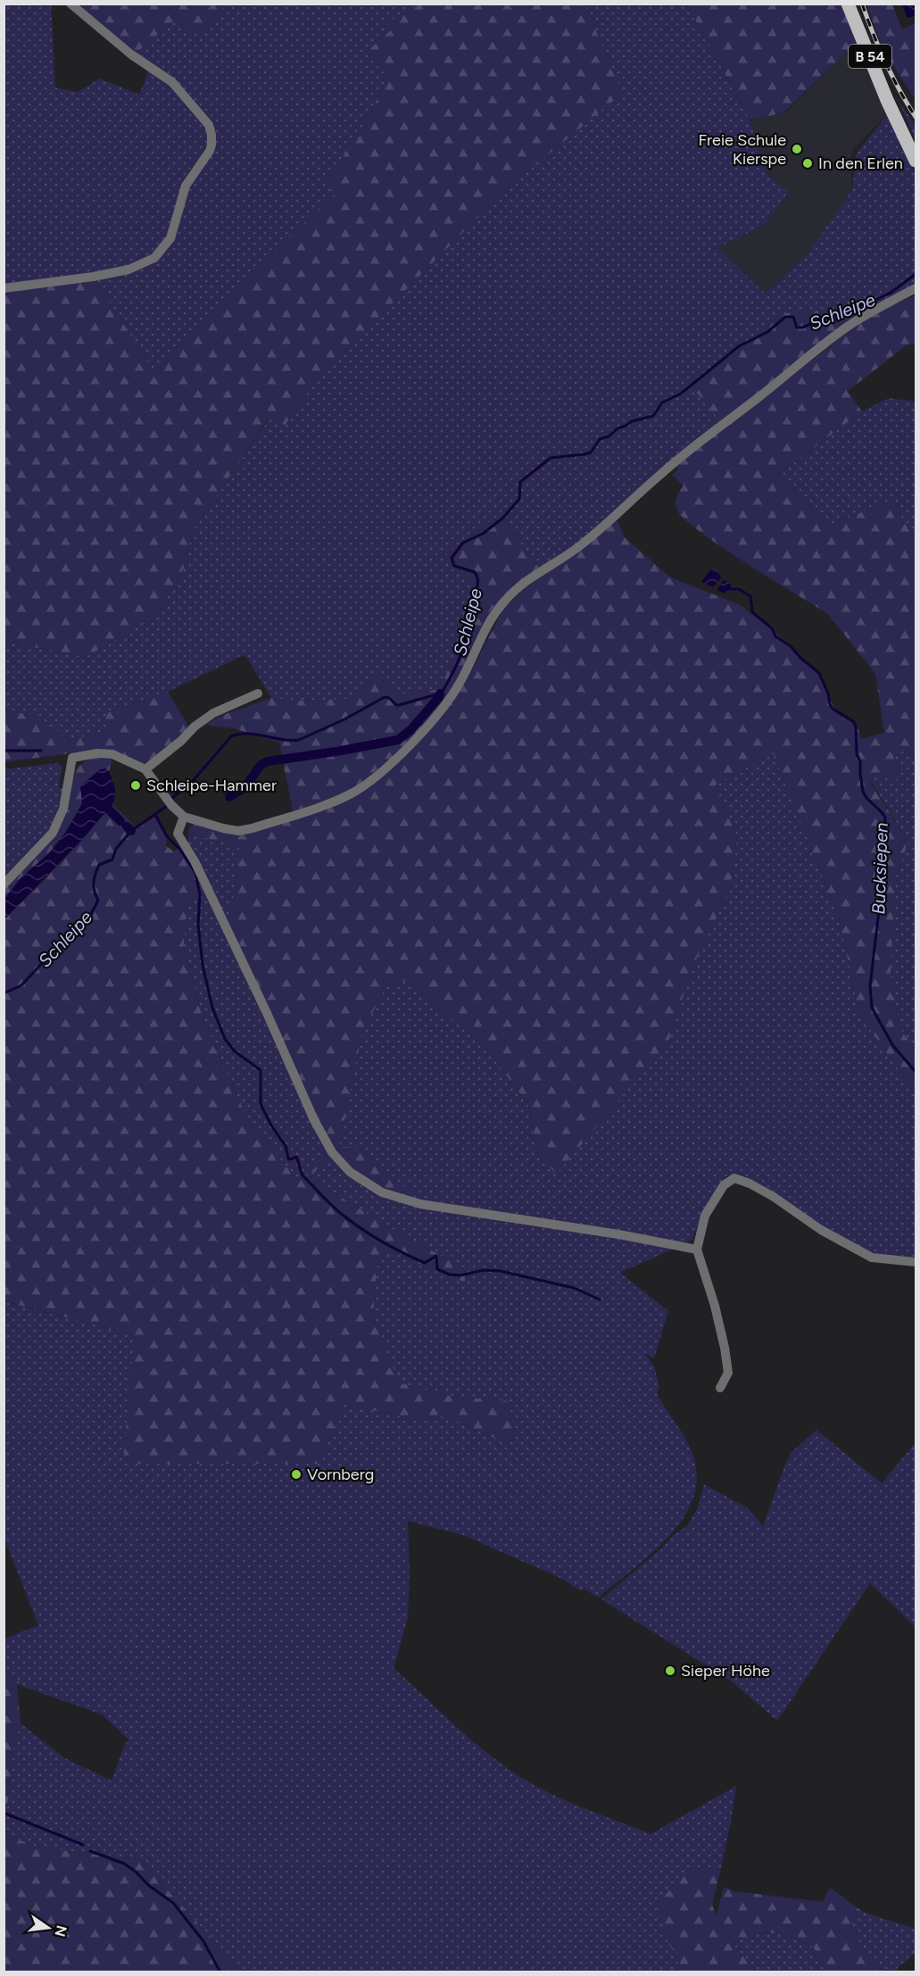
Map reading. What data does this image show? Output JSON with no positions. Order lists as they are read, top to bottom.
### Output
{
  "streets": {
    "main road": ["B 54"]
  },
  "water": ["Schleipe", "Bucksiepen"],
  "places": [
    "Freie Schule Kierspe",
    "In den Erlen",
    "Schleipe-Hammer",
    "Vornberg",
    "Sieper Höhe"
  ],
  "north": "right"
}
